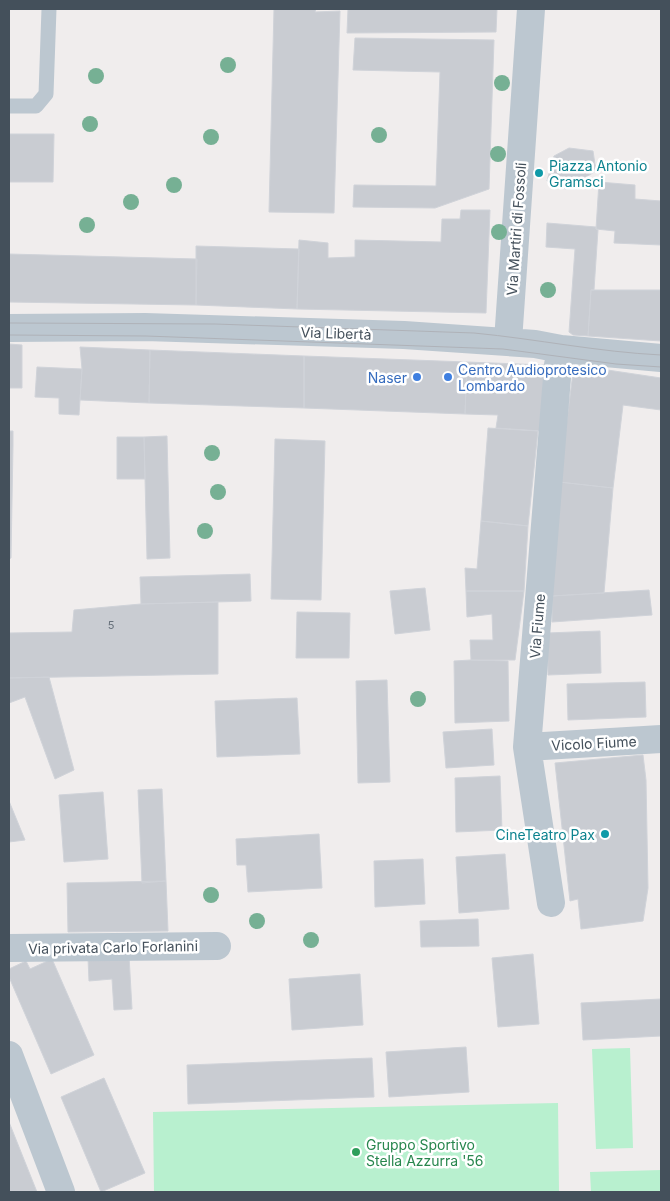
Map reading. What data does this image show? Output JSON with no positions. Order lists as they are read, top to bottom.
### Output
{
  "streets": {
    "street": [
      "Via Martiri di Fossoli",
      "Via Libertà",
      "Via Fiume",
      "Vicolo Fiume",
      "Via privata Carlo Forlanini"
    ]
  },
  "crossings": [
    ["Via Martiri di Fossoli", "Via Libertà"],
    ["Via Libertà", "Via Fiume"],
    ["Via Fiume", "Vicolo Fiume"]
  ],
  "places": [
    "Piazza Antonio Gramsci",
    "Naser",
    "Centro Audioprotesico Lombardo",
    "CineTeatro Pax",
    "Gruppo Sportivo Stella Azzurra '56"
  ],
  "house_numbers": ["5"]
}
